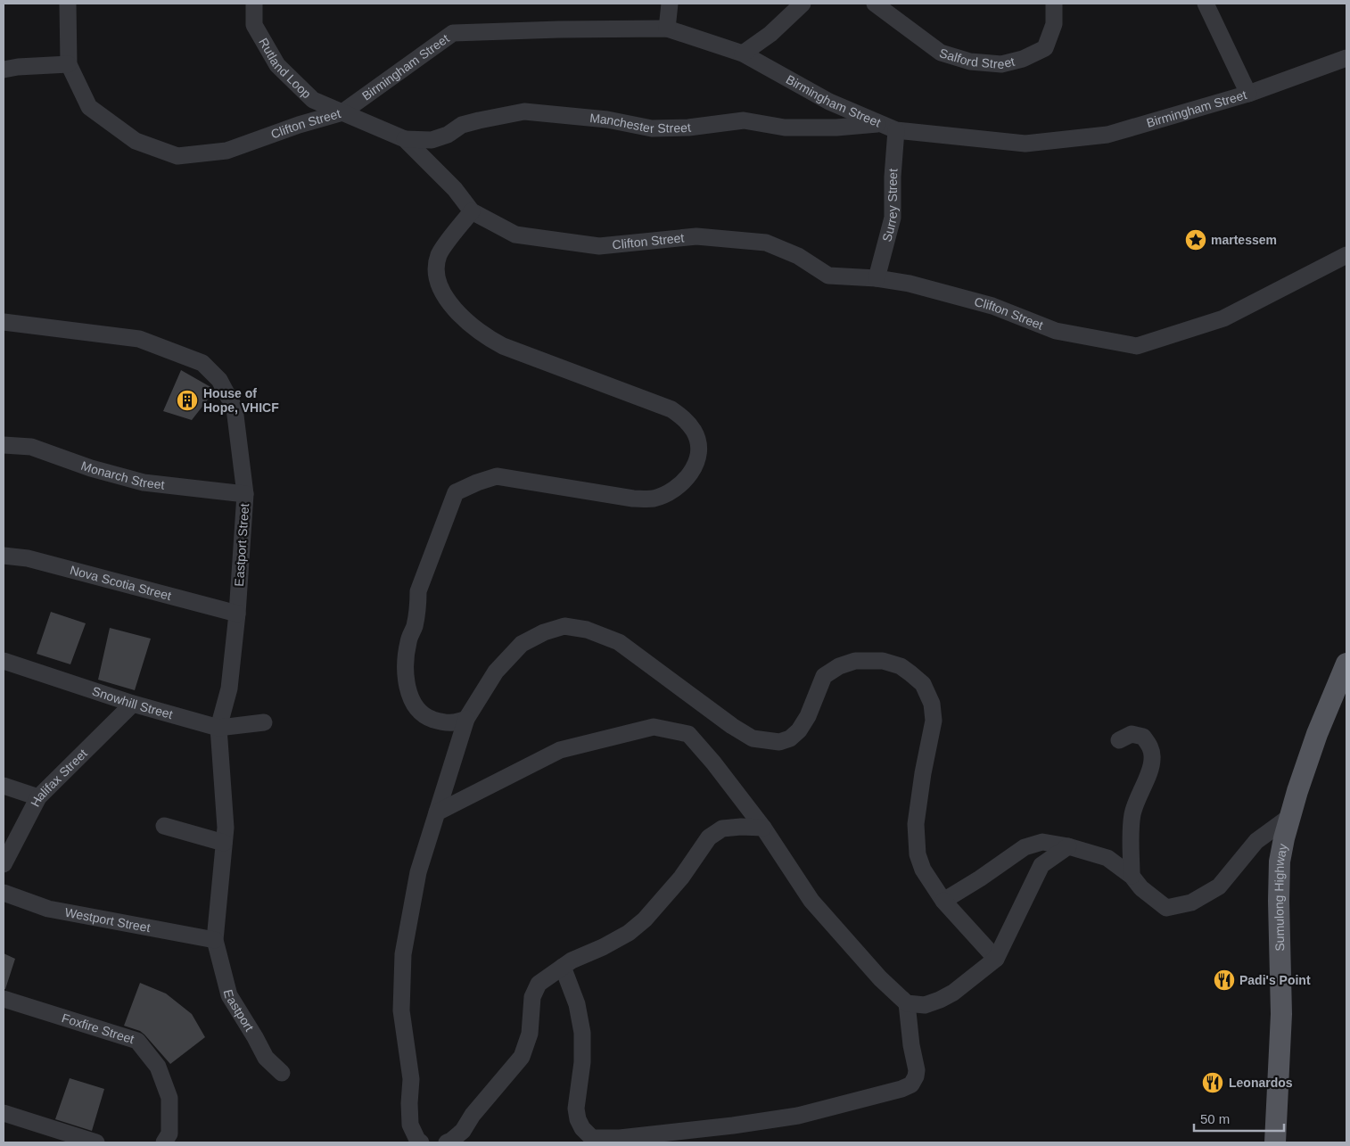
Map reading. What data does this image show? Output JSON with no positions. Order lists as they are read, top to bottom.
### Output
{
  "streets": {
    "main road": ["Sumulong Highway"],
    "street": [
      "Salford Street",
      "Rutland Loop",
      "Birmingham Street",
      "Manchester Street",
      "Clifton Street",
      "Surrey Street",
      "Monarch Street",
      "Eastport Street",
      "Nova Scotia Street",
      "Snowhill Street",
      "Halifax Street",
      "Westport Street",
      "Eastport",
      "Foxfire Street"
    ]
  },
  "crossings": [
    ["Rutland Loop", "Birmingham Street"],
    ["Rutland Loop", "Clifton Street"],
    ["Birmingham Street", "Manchester Street"],
    ["Birmingham Street", "Clifton Street"],
    ["Birmingham Street", "Surrey Street"],
    ["Manchester Street", "Clifton Street"],
    ["Clifton Street", "Surrey Street"],
    ["Monarch Street", "Eastport Street"],
    ["Eastport Street", "Nova Scotia Street"],
    ["Eastport Street", "Snowhill Street"],
    ["Eastport Street", "Westport Street"],
    ["Eastport Street", "Eastport"],
    ["Snowhill Street", "Halifax Street"],
    ["Westport Street", "Eastport"]
  ],
  "places": {
    "place": ["martessem"],
    "building": ["House of Hope, VHICF"],
    "restaurant": ["Padi's Point", "Leonardos"]
  },
  "scale_bar": "50 m"
}
